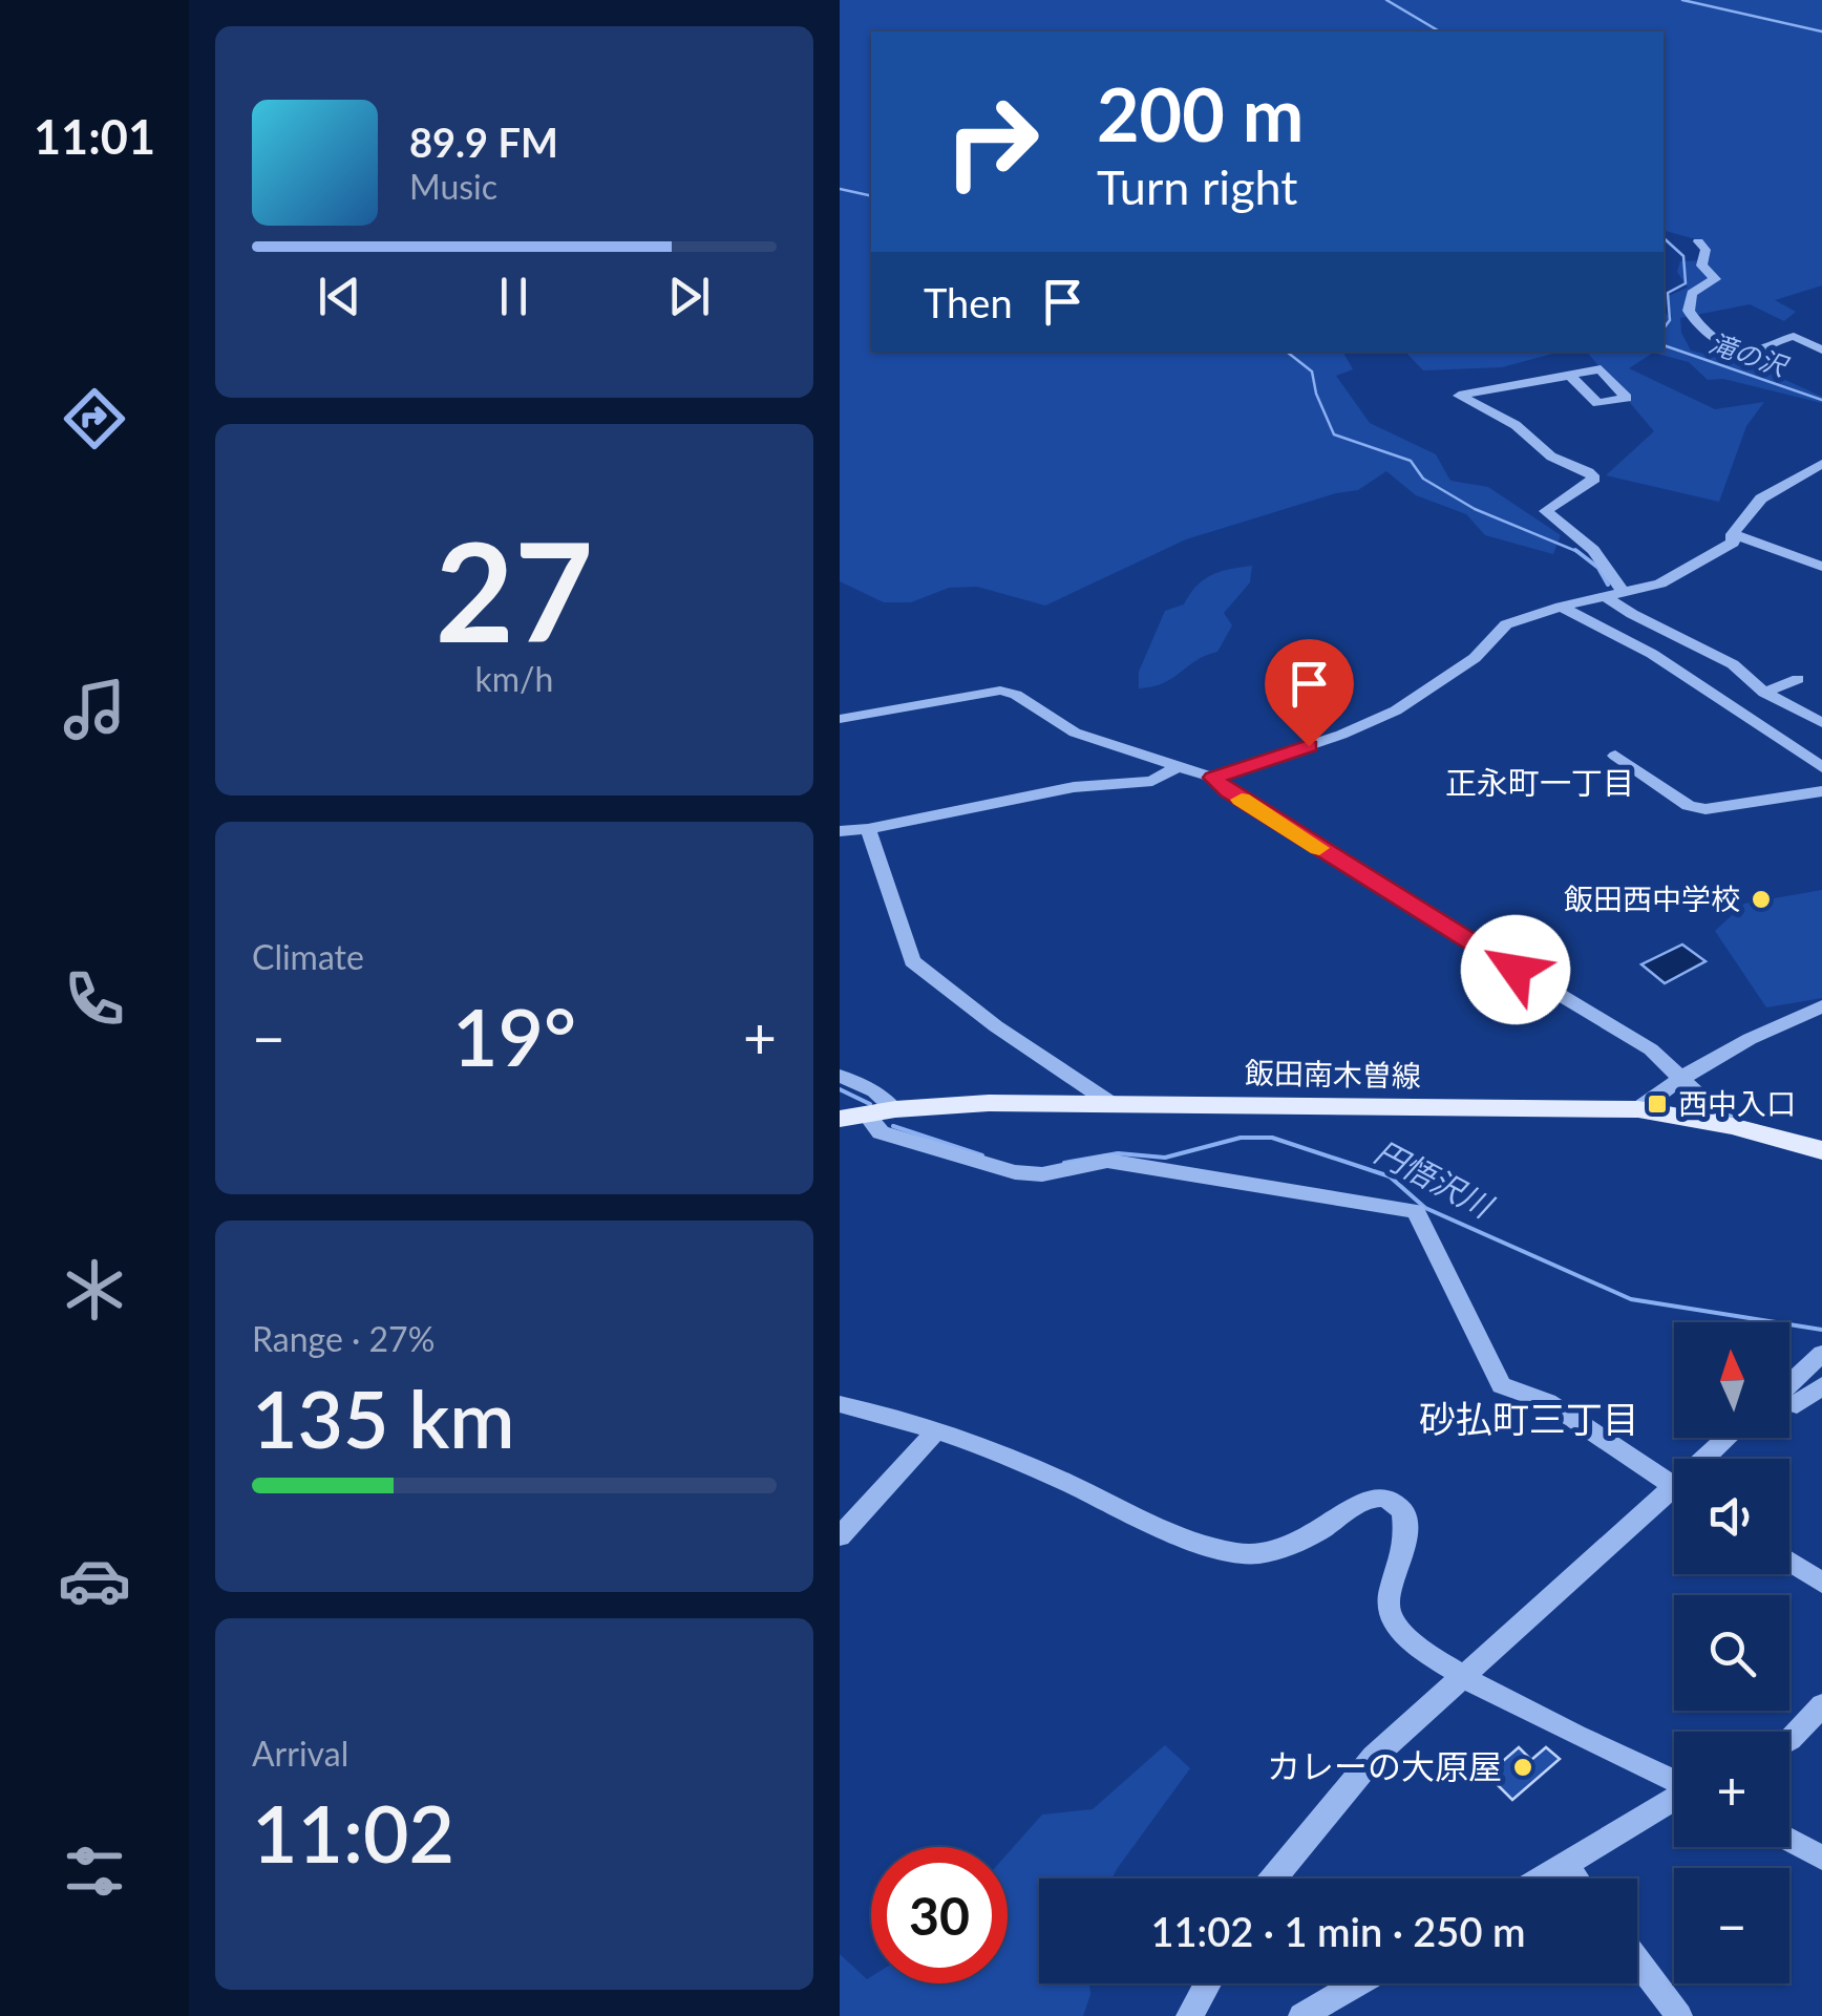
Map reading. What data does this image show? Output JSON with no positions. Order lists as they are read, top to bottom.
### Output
{
  "streets": {
    "main road": ["飯田南木曽線"]
  },
  "districts": ["正永町一丁目", "砂払町三丁目"],
  "water": ["滝の沢", "円悟沢川"],
  "places": {
    "other": ["飯田西中学校", "カレーの大原屋"],
    "transit": ["西中入口"]
  },
  "north": "top",
  "page": {
    "tabs": "11:01",
    "turn": ["200 m", "Turn right"],
    "song": ["89.9 FM", "Music"],
    "then": "Then",
    "tile": [
      ["27", "km/h"],
      "Climate",
      ["Range · 27%", "135 km"],
      ["Arrival", "11:02"]
    ],
    "heat": ["−", "19°", "+"],
    "map_buttons": ["+", "−"],
    "limit": "30",
    "trip": "11:02 · 1 min · 250 m"
  }
}
